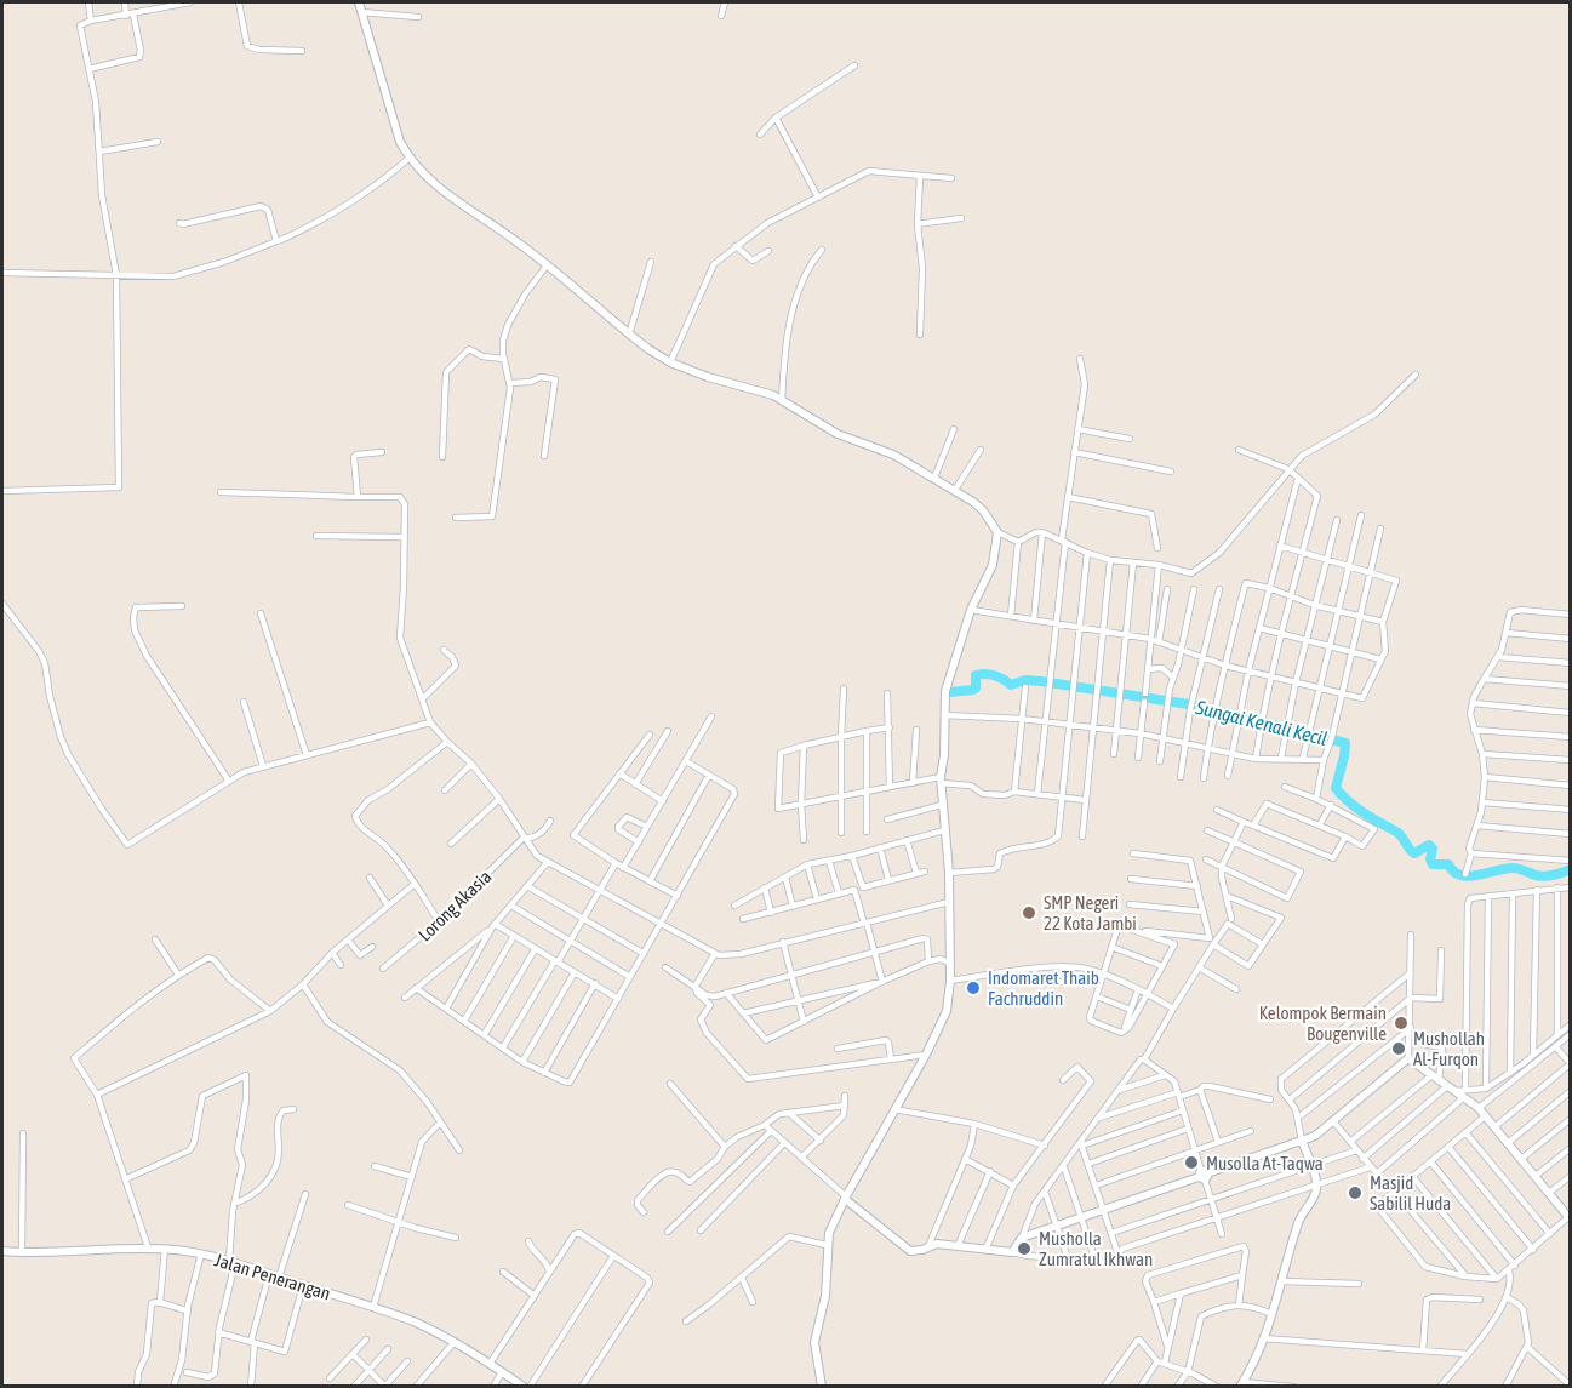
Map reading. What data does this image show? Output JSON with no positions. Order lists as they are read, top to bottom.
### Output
{
  "streets": {
    "street": ["Lorong Akasia", "Jalan Penerangan"]
  },
  "water": ["Sungai Kenali Kecil"],
  "places": [
    "SMP Negeri 22 Kota Jambi",
    "Indomaret Thaib Fachruddin",
    "Kelompok Bermain Bougenville",
    "Mushollah Al-Furqon",
    "Musolla At-Taqwa",
    "Masjid Sabilil Huda",
    "Musholla Zumratul Ikhwan"
  ]
}
